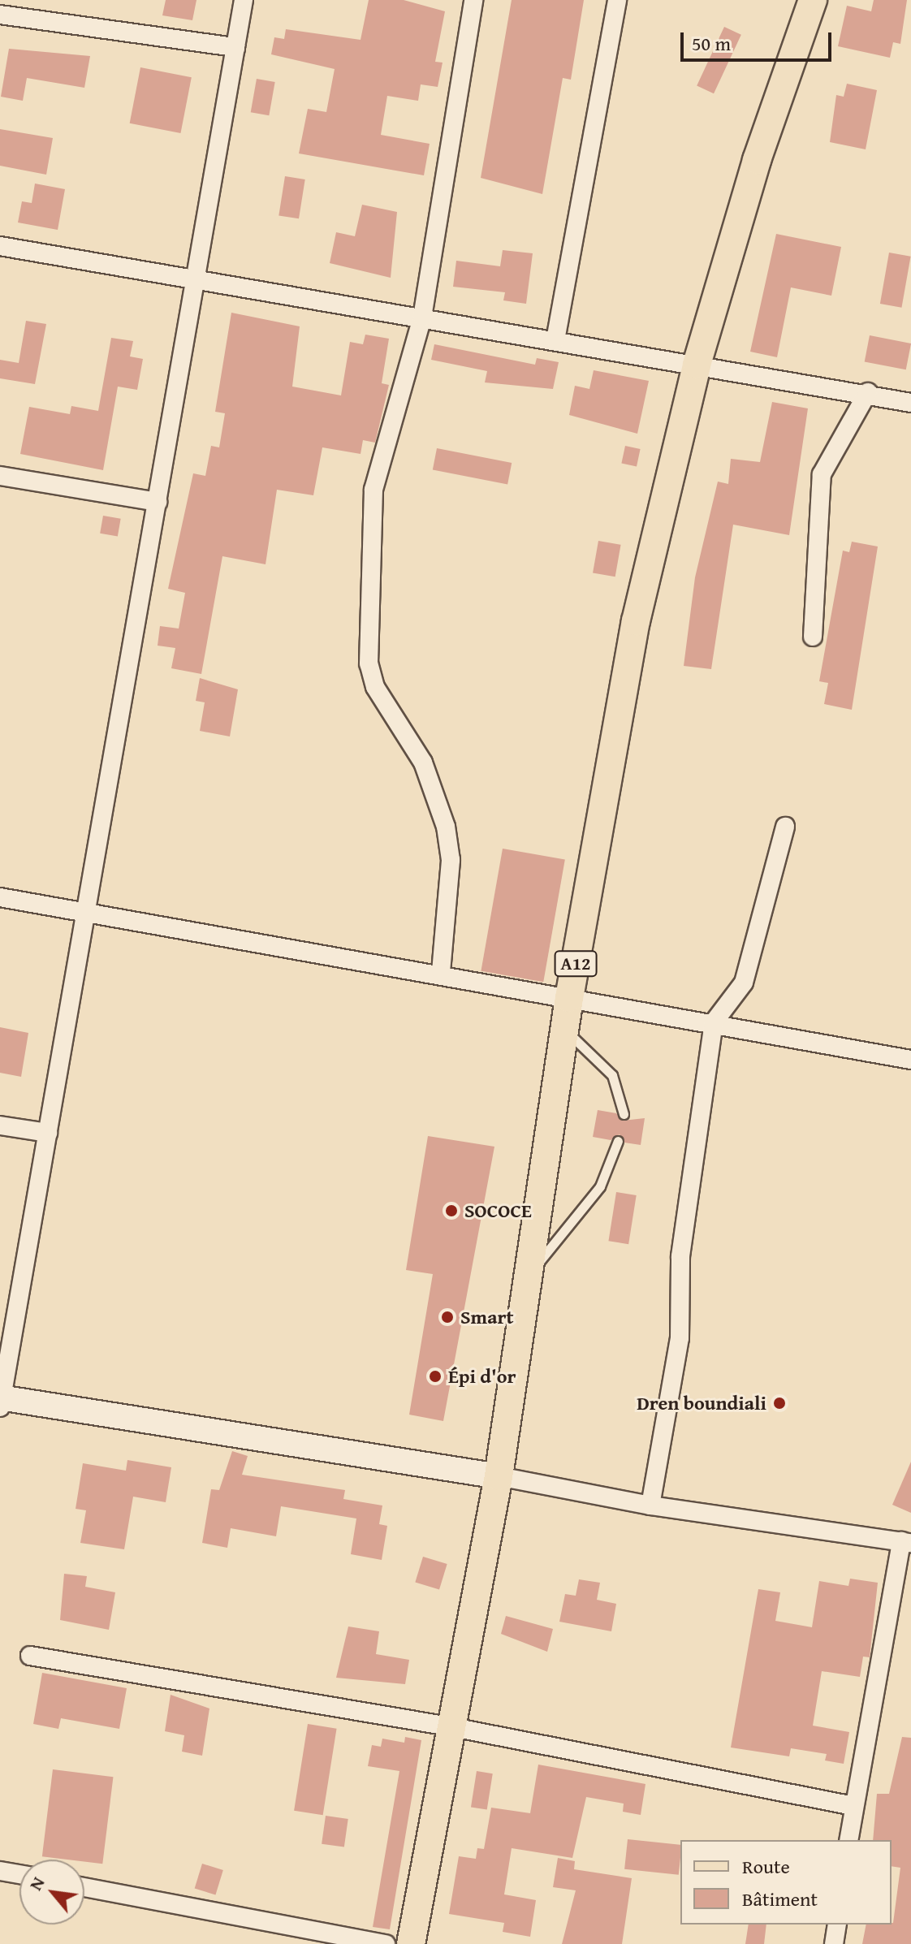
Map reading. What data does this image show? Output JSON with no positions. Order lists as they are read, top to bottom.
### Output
{
  "streets": {
    "main road": ["A12"]
  },
  "places": [
    "SOCOCE",
    "Smart",
    "Épi d'or",
    "Dren boundiali"
  ],
  "legend": ["Route", "Bâtiment"],
  "scale_bar": "50 m",
  "north": "top left"
}
